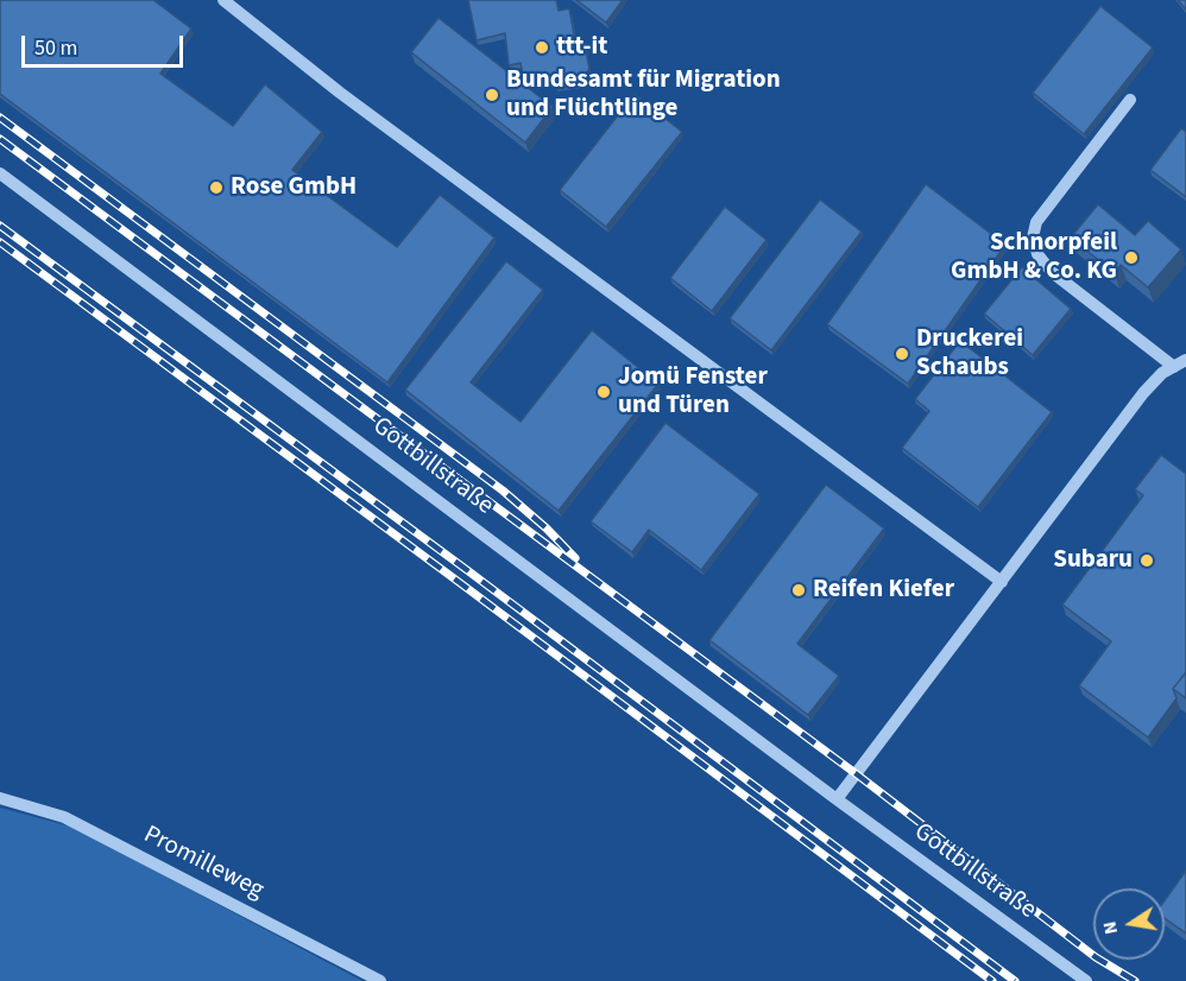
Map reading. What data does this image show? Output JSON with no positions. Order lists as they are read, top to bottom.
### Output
{
  "streets": {
    "street": ["Gottbillstraße", "Promilleweg"]
  },
  "places": [
    "ttt-it",
    "Bundesamt für Migration und Flüchtlinge",
    "Rose GmbH",
    "Schnorpfeil GmbH & Co. KG",
    "Druckerei Schaubs",
    "Jomü Fenster und Türen",
    "Subaru",
    "Reifen Kiefer"
  ],
  "scale_bar": "50 m",
  "north": "left"
}
